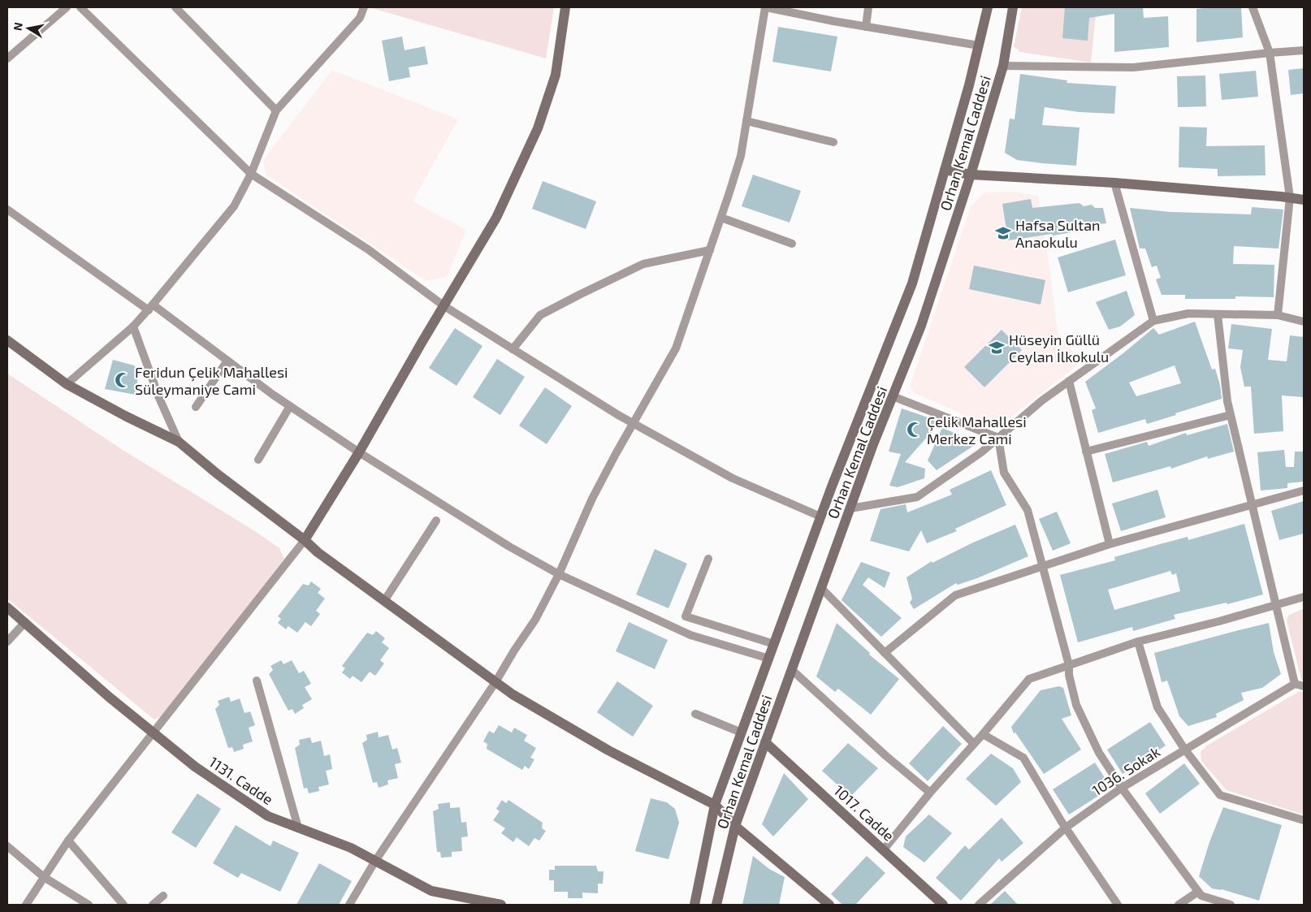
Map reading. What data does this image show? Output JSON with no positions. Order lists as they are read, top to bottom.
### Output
{
  "streets": {
    "street": [
      "Orhan Kemal Caddesi",
      "1036. Sokak",
      "1131. Cadde",
      "1017. Cadde"
    ]
  },
  "crossings": [
    ["Orhan Kemal Caddesi", "1017. Cadde"]
  ],
  "places": {
    "school or university": ["Hafsa Sultan Anaokulu", "Hüseyin Güllü Ceylan İlkokulu"],
    "mosque": ["Feridun Çelik Mahallesi Süleymaniye Cami", "Çelik Mahallesi Merkez Cami"]
  },
  "north": "left"
}
